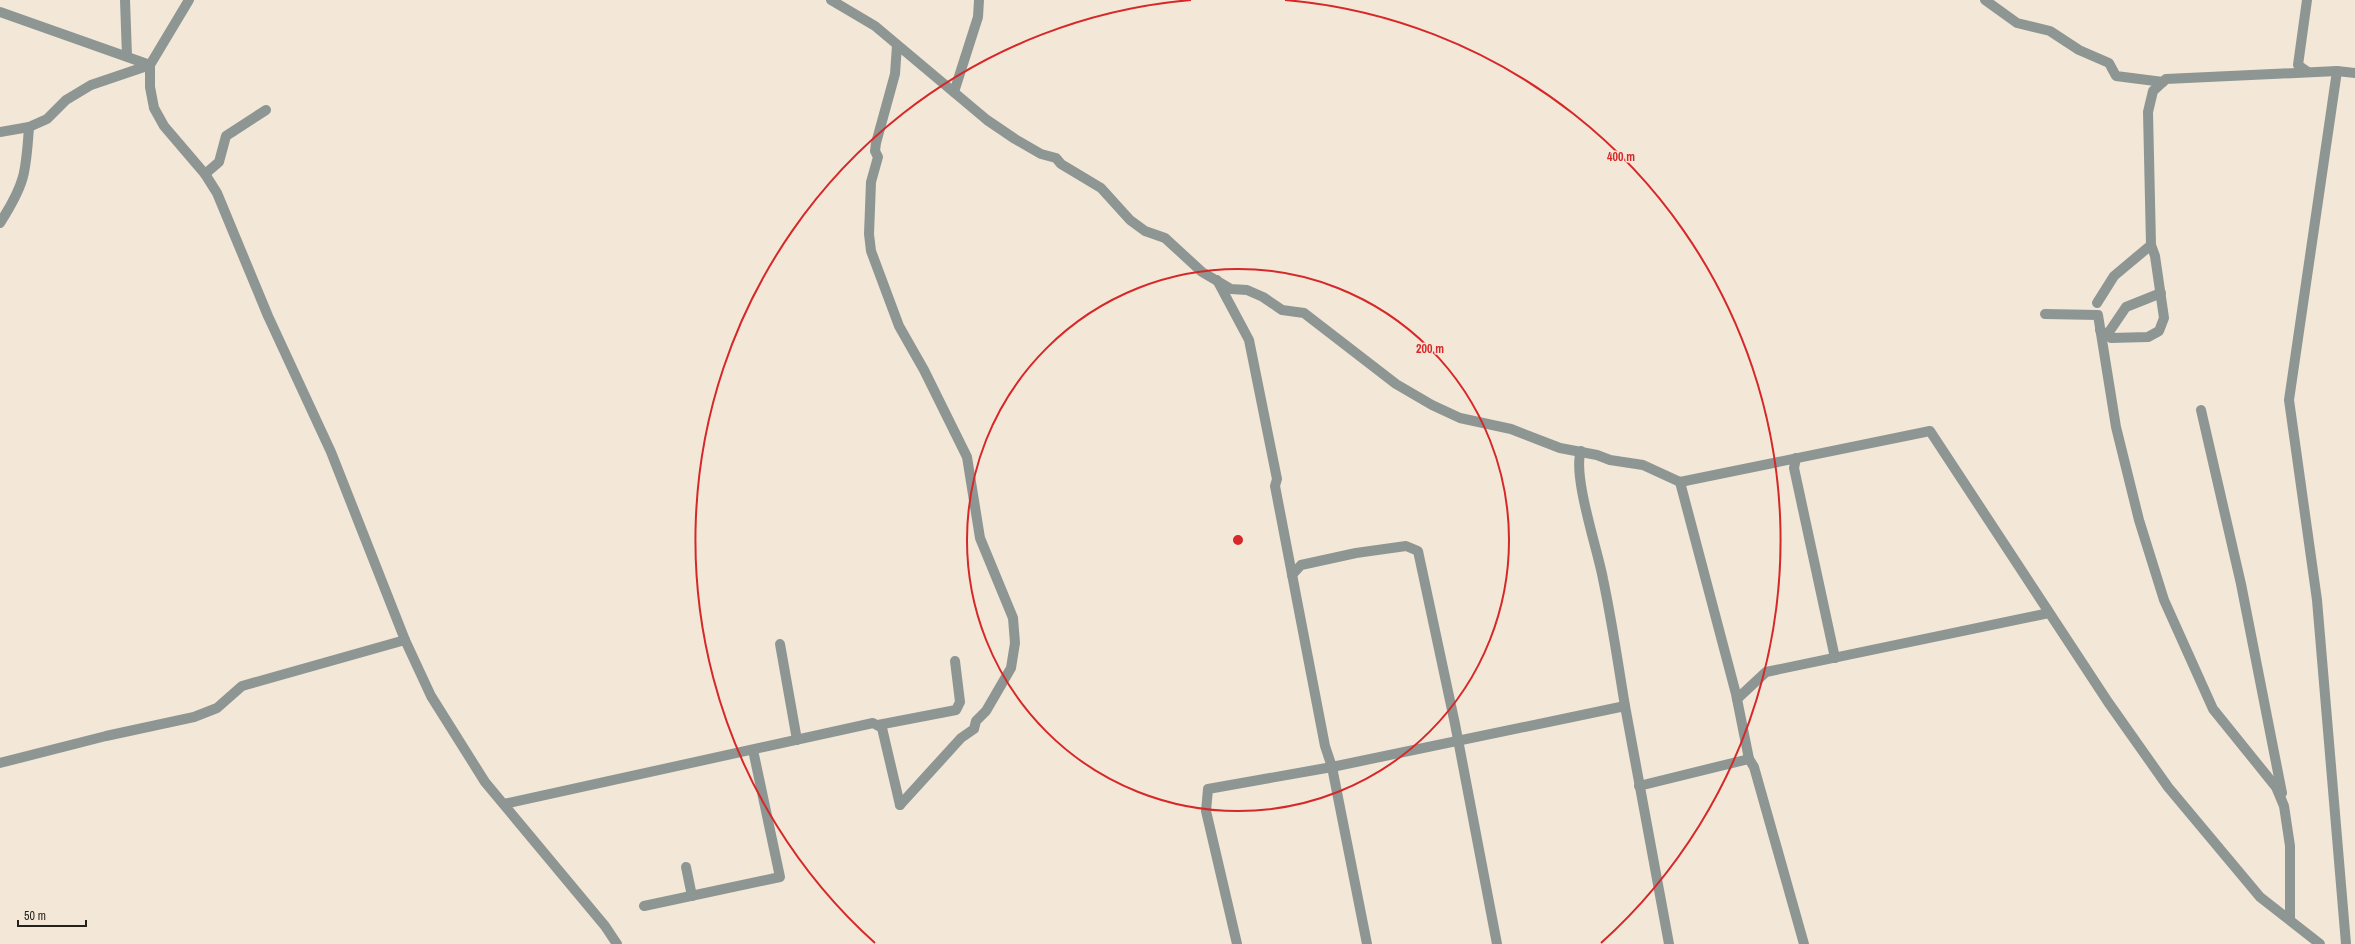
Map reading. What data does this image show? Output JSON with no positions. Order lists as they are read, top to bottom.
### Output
{
  "scale_bar": "50 m",
  "rings": ["400 m", "200 m"]
}
